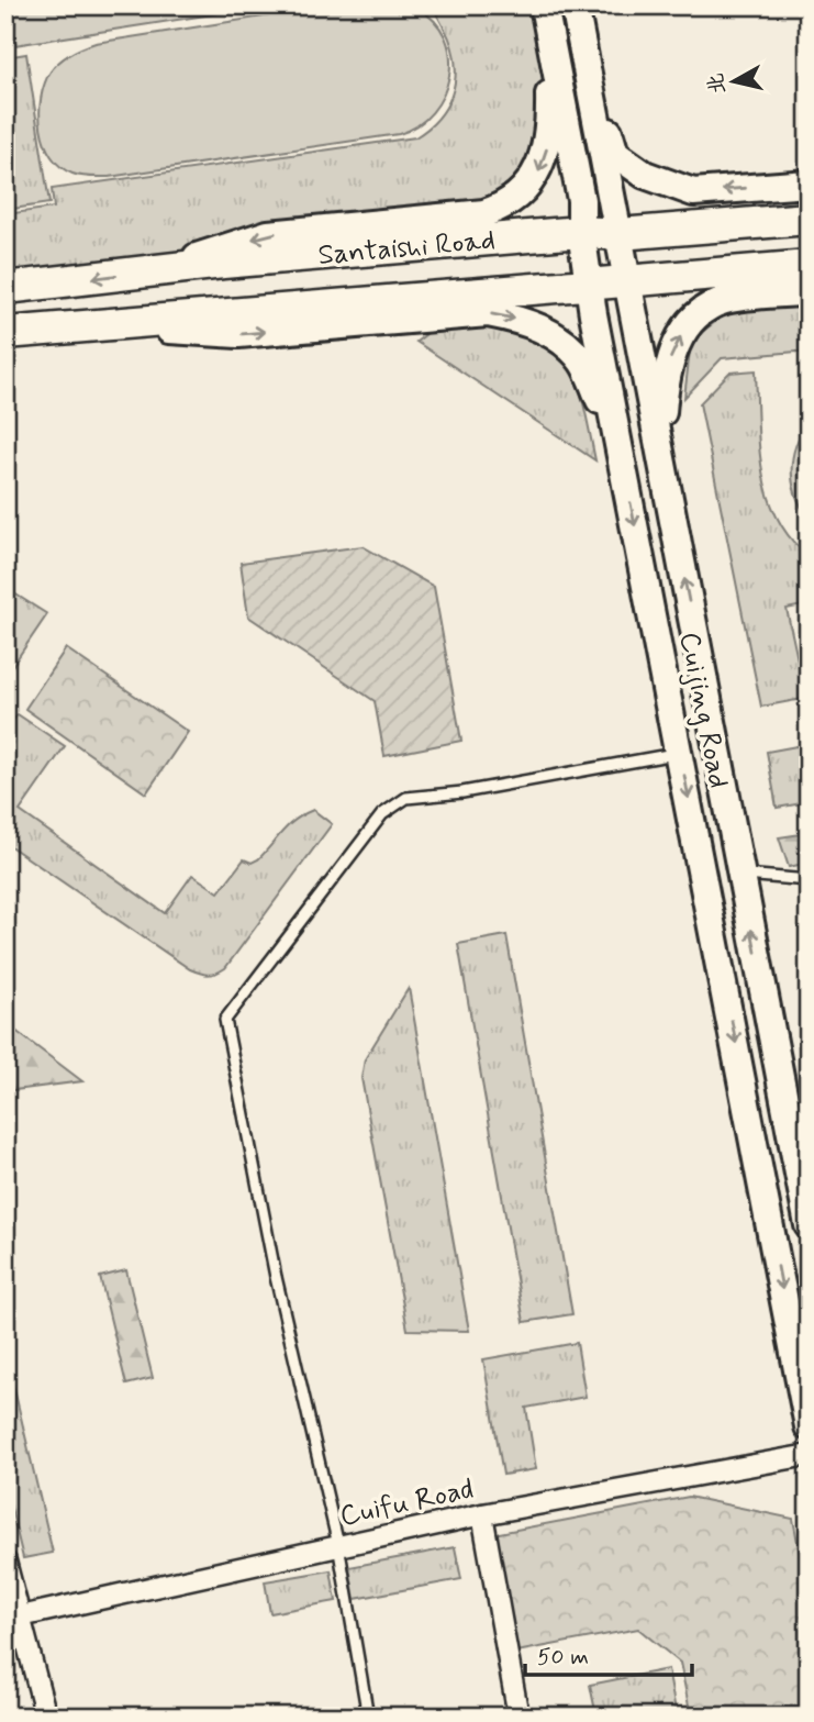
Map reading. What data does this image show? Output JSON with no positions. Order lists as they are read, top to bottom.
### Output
{
  "streets": {
    "main road": ["Santaishi Road", "Cuijing Road"],
    "street": ["Cuifu Road"]
  },
  "crossings": [
    ["Santaishi Road", "Cuijing Road"]
  ],
  "scale_bar": "50 m",
  "north": "left"
}
